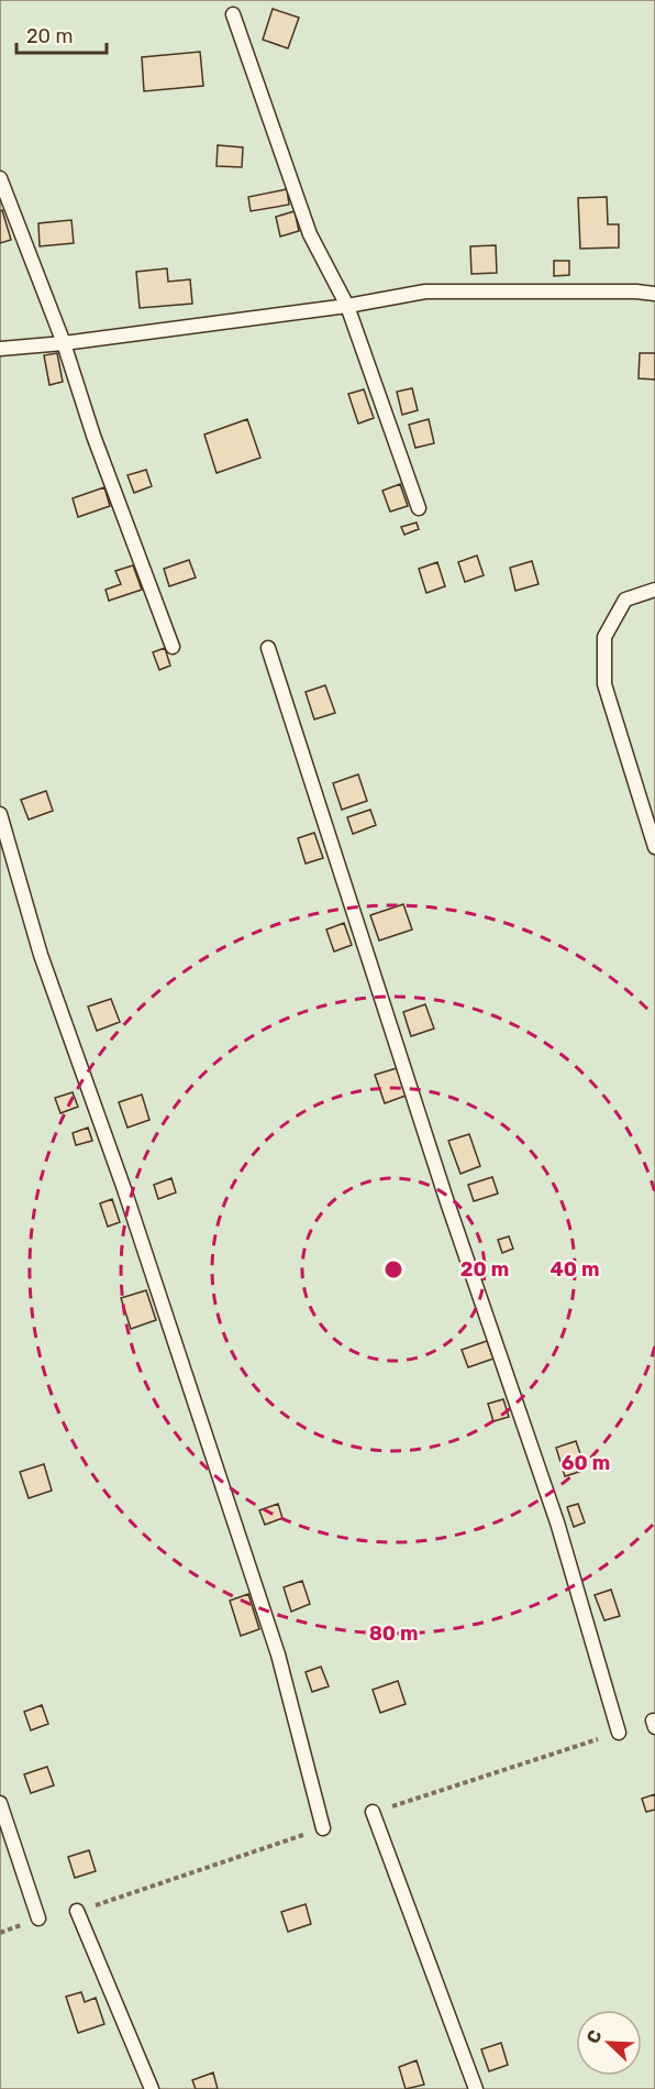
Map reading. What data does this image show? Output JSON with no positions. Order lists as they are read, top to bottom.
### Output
{
  "scale_bar": "20 m",
  "north": "top left",
  "rings": [
    "20 m",
    "40 m",
    "60 m",
    "80 m"
  ]
}
